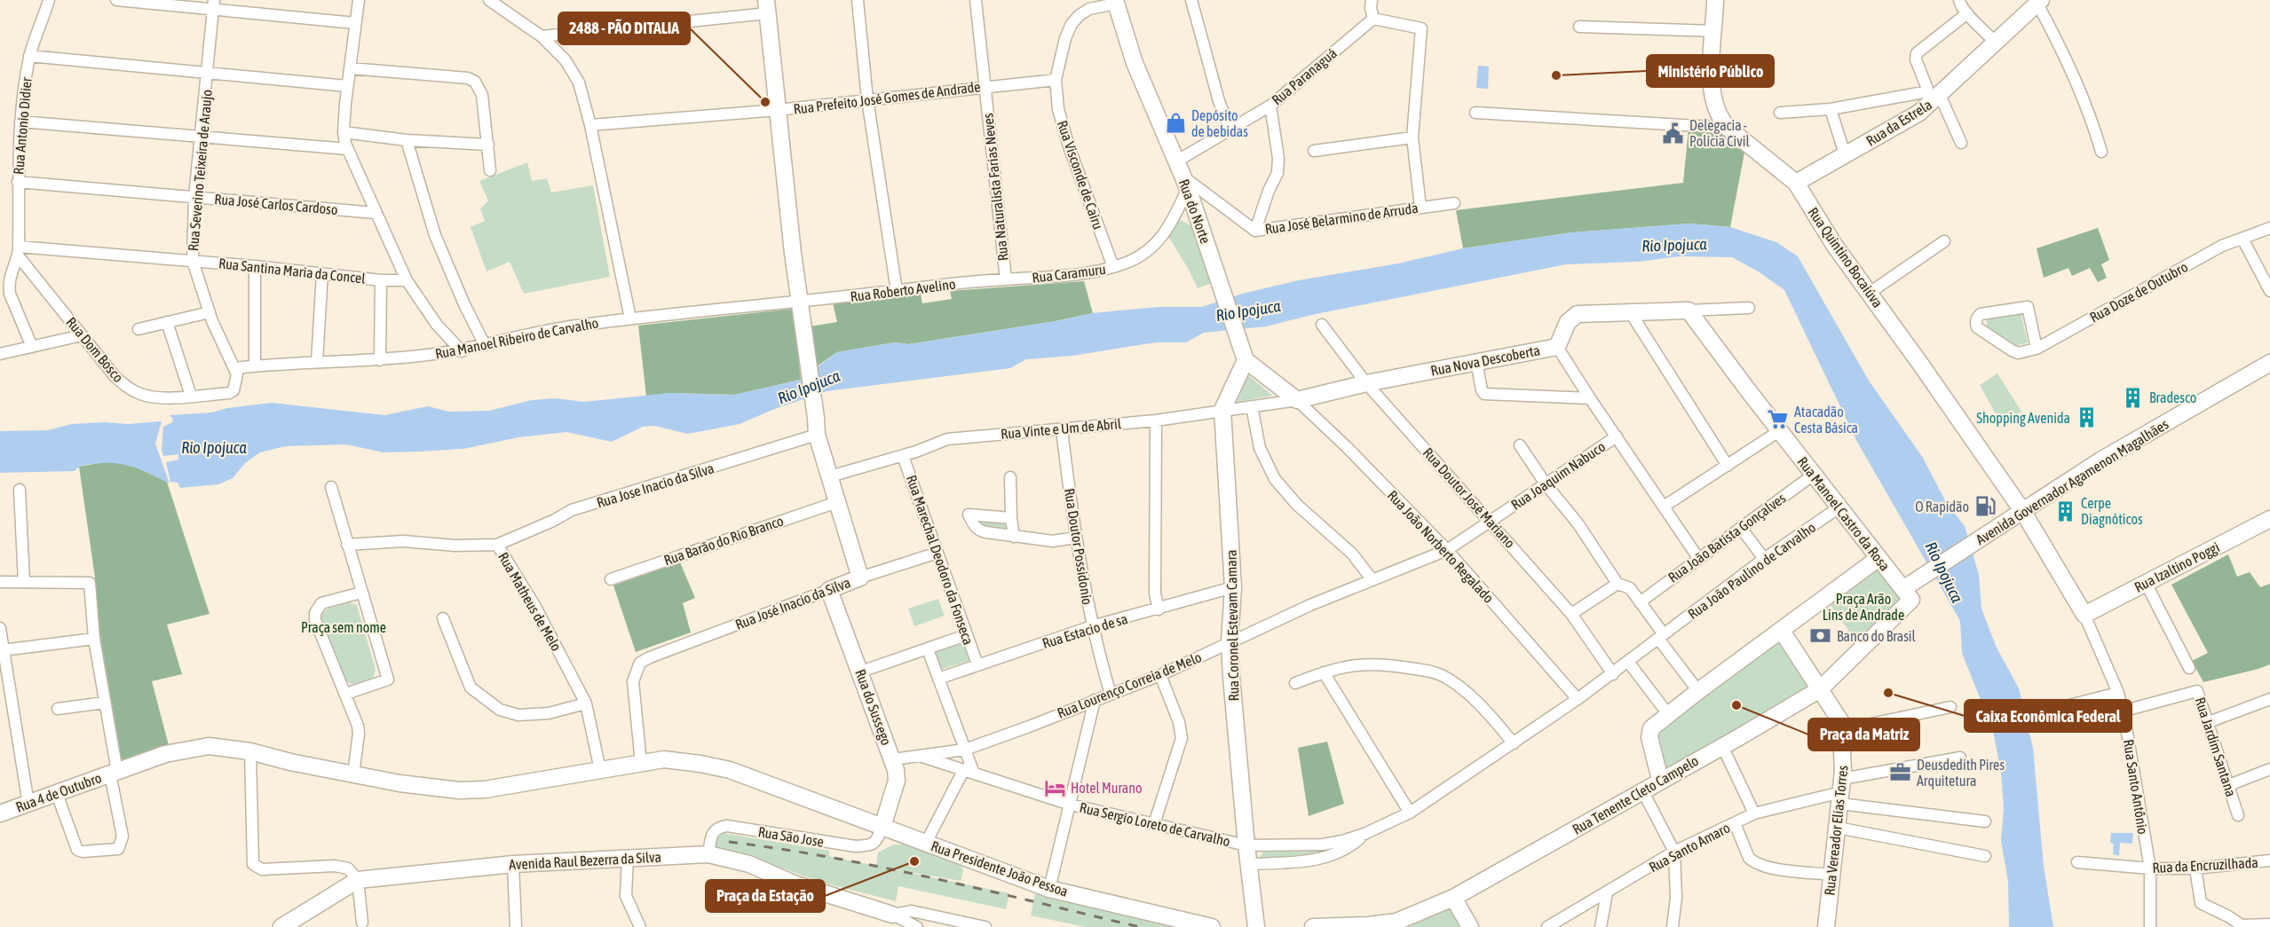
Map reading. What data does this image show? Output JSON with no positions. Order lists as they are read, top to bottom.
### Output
{
  "streets": {
    "main road": [
      "Rua da Estrela",
      "Rua do Norte",
      "Rua Quintino Bocaiúva",
      "Rua Nova Descoberta",
      "Avenida Governador Agamenon Magalhães",
      "Rua Manoel Castro da Rosa",
      "Rua Izaltino Poggi",
      "Rua José Inacio da Silva",
      "Rua Coronel Estevam Camara",
      "Rua do Sussego",
      "Rua Santo Antônio",
      "Rua 4 de Outubro",
      "Rua Tenente Cleto Campelo",
      "Rua Vereador Elias Torres",
      "Avenida Raul Bezerra da Silva",
      "Rua Presidente João Pessoa"
    ],
    "street": [
      "Rua Paranaguá",
      "Rua Prefeito José Gomes de Andrade",
      "Rua Antonio Didier",
      "Rua Severino Teixeira de Araujo",
      "Rua Visconde de Cairu",
      "Rua Naturalista Farias Neves",
      "Rua José Carlos Cardoso",
      "Rua José Belarmino de Arruda",
      "Rua Santina Maria da Concel",
      "Rua Caramuru",
      "Rua Roberto Avelino",
      "Rua Doze de Outubro",
      "Rua Manoel Ribeiro de Carvalho",
      "Rua Dom Bosco",
      "Rua Vinte e Um de Abril",
      "Rua Joaquim Nabuco",
      "Rua Jose Inacio da Silva",
      "Rua Doutor José Mariano",
      "Rua João Batista Gonçalves",
      "Rua Barão do Rio Branco",
      "Rua Doutor Possidonio",
      "Rua João Norberto Regalado",
      "Rua Marechal Deodoro da Fonseca",
      "Rua João Paulino de Carvalho",
      "Rua Matheus de Melo",
      "Rua Estacio de sa",
      "Rua Lourenço Correia de Melo",
      "Rua Jardim Santana",
      "Rua Sergio Loreto de Carvalho",
      "Rua São Jose",
      "Rua Santo Amaro",
      "Rua da Encruzilhada"
    ]
  },
  "crossings": [
    ["Rua Paranaguá", "Rua do Norte"],
    ["Rua Paranaguá", "Rua José Belarmino de Arruda"],
    ["Rua Paranaguá", "Rua Caramuru"],
    ["Rua Prefeito José Gomes de Andrade", "Rua Visconde de Cairu"],
    ["Rua Prefeito José Gomes de Andrade", "Rua Naturalista Farias Neves"],
    ["Rua Prefeito José Gomes de Andrade", "Rua do Norte"],
    ["Rua da Estrela", "Rua Quintino Bocaiúva"],
    ["Rua Antonio Didier", "Rua José Carlos Cardoso"],
    ["Rua Antonio Didier", "Rua Santina Maria da Concel"],
    ["Rua Antonio Didier", "Rua Dom Bosco"],
    ["Rua Severino Teixeira de Araujo", "Rua José Carlos Cardoso"],
    ["Rua Severino Teixeira de Araujo", "Rua Santina Maria da Concel"],
    ["Rua Severino Teixeira de Araujo", "Rua Manoel Ribeiro de Carvalho"],
    ["Rua Severino Teixeira de Araujo", "Rua Dom Bosco"],
    ["Rua Visconde de Cairu", "Rua do Norte"],
    ["Rua Visconde de Cairu", "Rua Caramuru"],
    ["Rua Naturalista Farias Neves", "Rua Caramuru"],
    ["Rua Naturalista Farias Neves", "Rua Roberto Avelino"],
    ["Rua do Norte", "Rua José Belarmino de Arruda"],
    ["Rua do Norte", "Rua Caramuru"],
    ["Rua do Norte", "Rua Coronel Estevam Camara"],
    ["Rua José Belarmino de Arruda", "Rua Caramuru"],
    ["Rua Quintino Bocaiúva", "Avenida Governador Agamenon Magalhães"],
    ["Rua Quintino Bocaiúva", "Rua Santo Antônio"],
    ["Rua Santina Maria da Concel", "Rua Dom Bosco"],
    ["Rua Caramuru", "Rua Roberto Avelino"],
    ["Rua Roberto Avelino", "Rua Manoel Ribeiro de Carvalho"],
    ["Rua Manoel Ribeiro de Carvalho", "Rua Dom Bosco"],
    ["Rua Nova Descoberta", "Rua Vinte e Um de Abril"],
    ["Rua Nova Descoberta", "Rua Joaquim Nabuco"],
    ["Rua Nova Descoberta", "Rua Doutor José Mariano"],
    ["Rua Nova Descoberta", "Rua Manoel Castro da Rosa"],
    ["Rua Nova Descoberta", "Rua João Norberto Regalado"],
    ["Rua Vinte e Um de Abril", "Rua Doutor Possidonio"],
    ["Rua Vinte e Um de Abril", "Rua João Norberto Regalado"],
    ["Rua Vinte e Um de Abril", "Rua Marechal Deodoro da Fonseca"],
    ["Rua Vinte e Um de Abril", "Rua Coronel Estevam Camara"],
    ["Rua Joaquim Nabuco", "Rua Doutor José Mariano"],
    ["Rua Joaquim Nabuco", "Rua João Batista Gonçalves"],
    ["Rua Joaquim Nabuco", "Rua João Norberto Regalado"],
    ["Rua Joaquim Nabuco", "Rua Lourenço Correia de Melo"],
    ["Avenida Governador Agamenon Magalhães", "Rua Manoel Castro da Rosa"],
    ["Avenida Governador Agamenon Magalhães", "Rua Santo Antônio"],
    ["Avenida Governador Agamenon Magalhães", "Rua Tenente Cleto Campelo"],
    ["Rua Jose Inacio da Silva", "Rua Matheus de Melo"],
    ["Rua Doutor José Mariano", "Rua Sergio Loreto de Carvalho"],
    ["Rua Manoel Castro da Rosa", "Rua João Batista Gonçalves"],
    ["Rua Manoel Castro da Rosa", "Rua João Paulino de Carvalho"],
    ["Rua Manoel Castro da Rosa", "Rua Tenente Cleto Campelo"],
    ["Rua Doutor Possidonio", "Rua Estacio de sa"],
    ["Rua Doutor Possidonio", "Rua Lourenço Correia de Melo"],
    ["Rua João Norberto Regalado", "Rua Lourenço Correia de Melo"],
    ["Rua João Norberto Regalado", "Rua Sergio Loreto de Carvalho"],
    ["Rua Marechal Deodoro da Fonseca", "Rua José Inacio da Silva"],
    ["Rua Marechal Deodoro da Fonseca", "Rua Estacio de sa"],
    ["Rua Izaltino Poggi", "Rua Santo Antônio"],
    ["Rua João Paulino de Carvalho", "Rua Sergio Loreto de Carvalho"],
    ["Rua Matheus de Melo", "Rua 4 de Outubro"],
    ["Rua Matheus de Melo", "Rua Presidente João Pessoa"],
    ["Rua José Inacio da Silva", "Rua do Sussego"],
    ["Rua José Inacio da Silva", "Rua Presidente João Pessoa"],
    ["Rua Coronel Estevam Camara", "Rua Estacio de sa"],
    ["Rua Coronel Estevam Camara", "Rua Lourenço Correia de Melo"],
    ["Rua Coronel Estevam Camara", "Rua Sergio Loreto de Carvalho"],
    ["Rua Lourenço Correia de Melo", "Rua do Sussego"],
    ["Rua Lourenço Correia de Melo", "Rua Sergio Loreto de Carvalho"],
    ["Rua do Sussego", "Rua São Jose"],
    ["Rua do Sussego", "Rua Presidente João Pessoa"],
    ["Rua Jardim Santana", "Rua Santo Antônio"],
    ["Rua Santo Antônio", "Rua da Encruzilhada"],
    ["Rua 4 de Outubro", "Rua Presidente João Pessoa"],
    ["Rua Vereador Elias Torres", "Rua Santo Amaro"],
    ["Rua São Jose", "Avenida Raul Bezerra da Silva"],
    ["Rua São Jose", "Rua Presidente João Pessoa"]
  ],
  "water": ["Rio Ipojuca"],
  "parks": ["Praça Arão Lins de Andrade", "Praça sem nome"],
  "places": {
    "other": [
      "Ministério Público",
      "2488 - PÃO DITALIA",
      "Caixa Econômica Federal",
      "Praça da Matriz",
      "Praça da Estação"
    ],
    "shop": ["Depósito de bebidas"],
    "public building": ["Delegacia - Polícia Civil"],
    "building": ["Bradesco", "Shopping Avenida", "Cerpe Diagnóticos"],
    "supermarket": ["Atacadão Cesta Básica"],
    "fuel station": ["O Rapidão"],
    "bank": ["Banco do Brasil"],
    "office": ["Deusdedith Pires Arquitetura"],
    "hotel": ["Hotel Murano"]
  }
}
